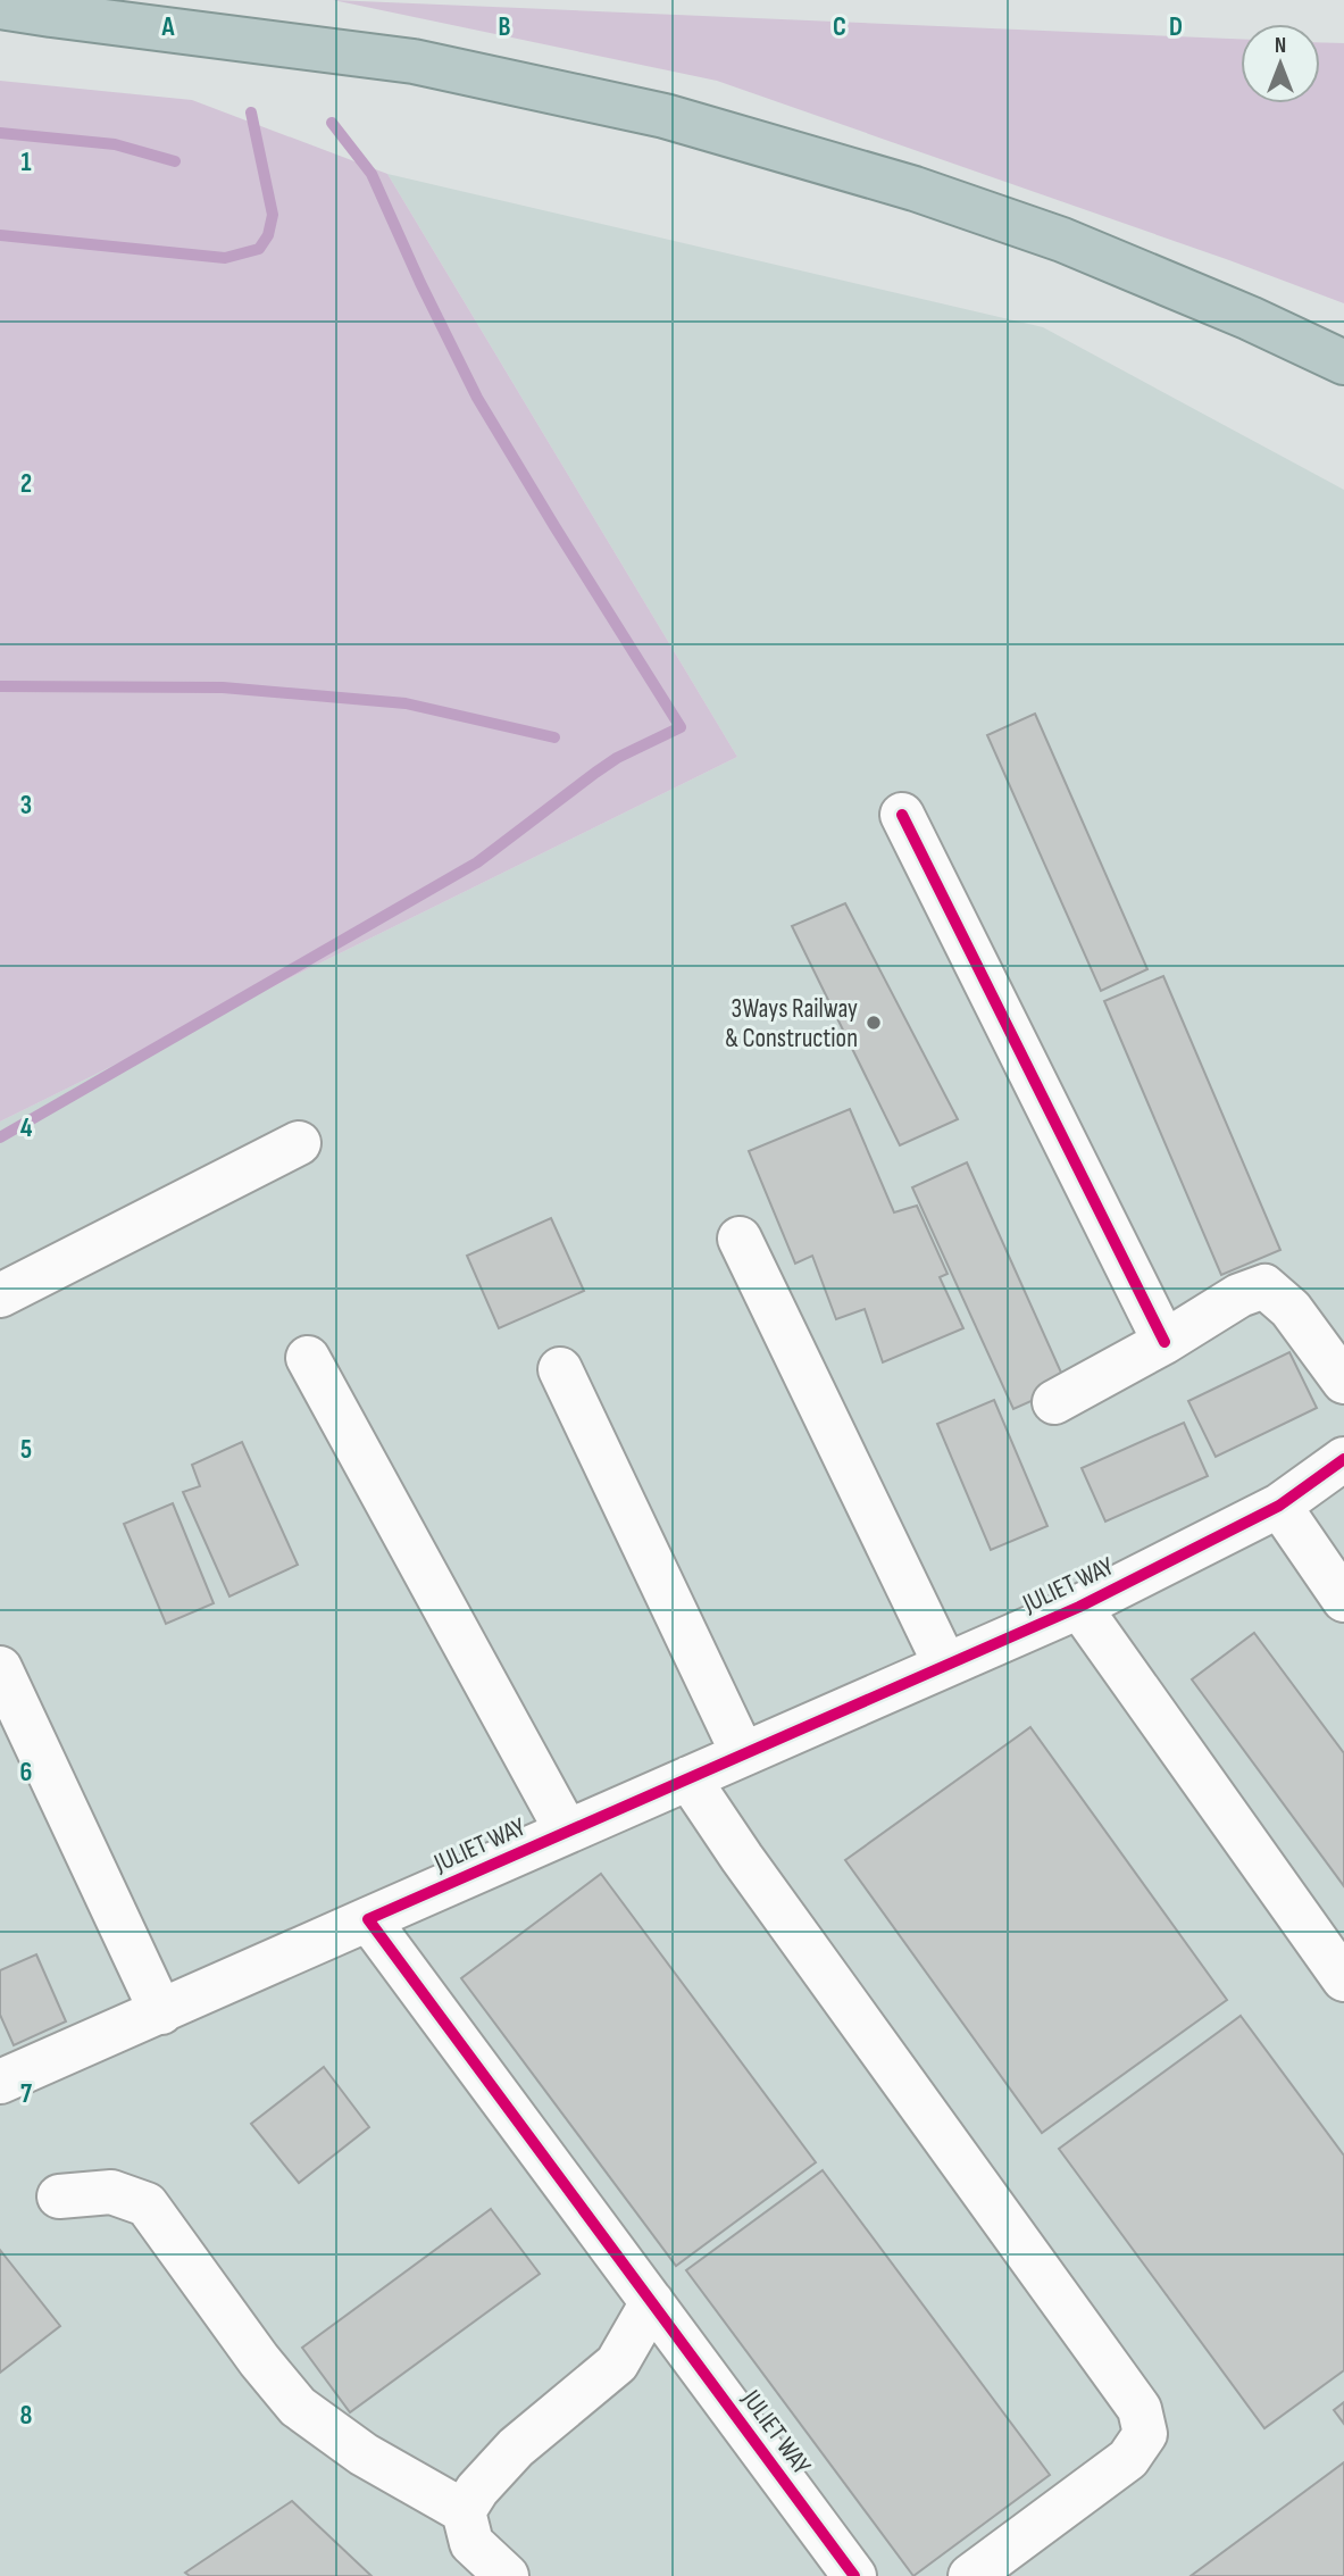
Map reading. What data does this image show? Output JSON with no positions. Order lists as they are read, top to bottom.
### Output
{
  "streets": {
    "street": ["JULIET WAY"]
  },
  "places": ["3Ways Railway & Construction"],
  "north": "top",
  "grid": {
    "columns": [
      "A",
      "B",
      "C",
      "D"
    ],
    "rows": [
      "1",
      "2",
      "3",
      "4",
      "5",
      "6",
      "7",
      "8"
    ]
  }
}
